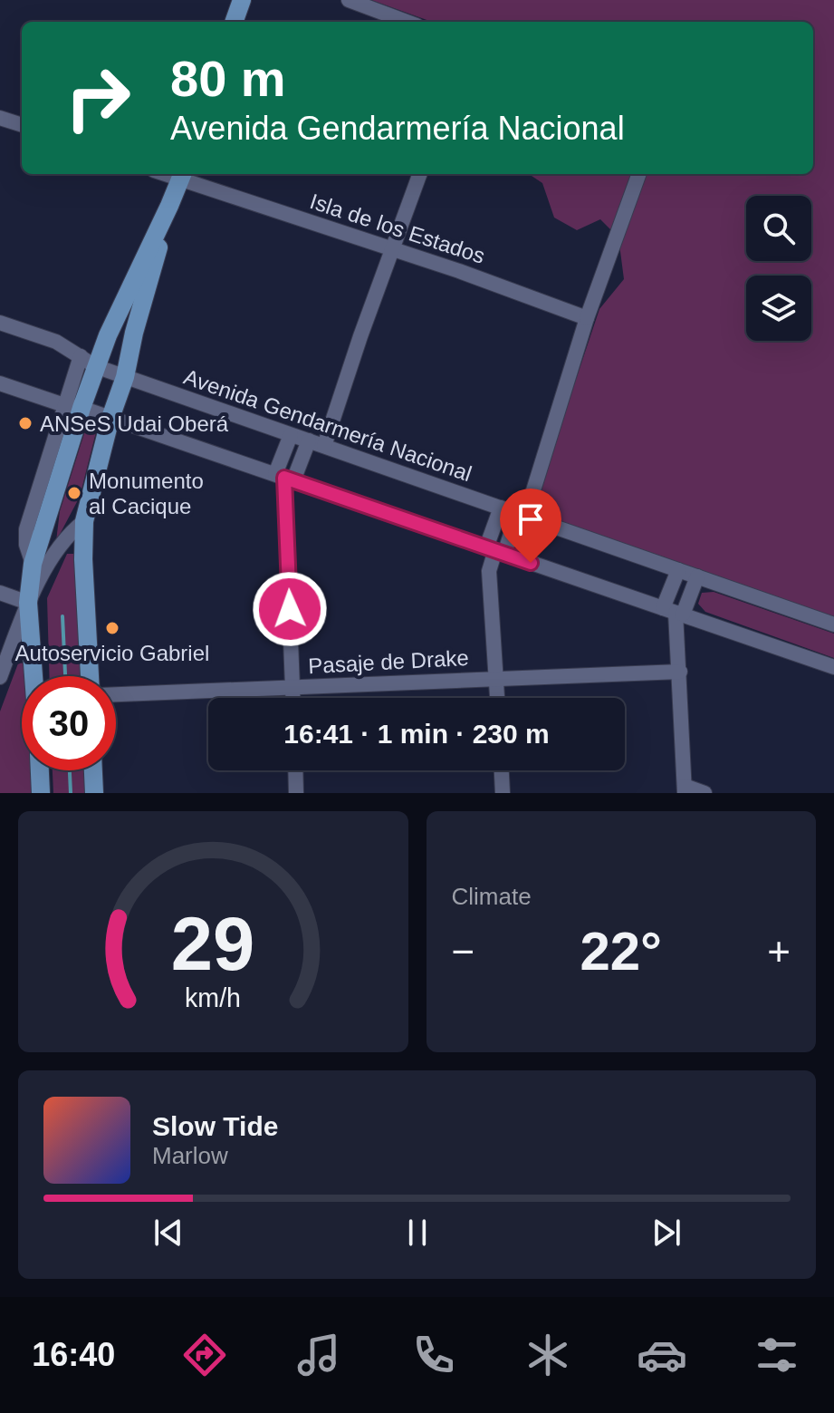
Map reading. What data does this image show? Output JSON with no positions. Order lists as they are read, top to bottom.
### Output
{
  "streets": {
    "street": ["Isla de los Estados", "Avenida Gendarmería Nacional", "Pasaje de Drake"]
  },
  "places": ["ANSeS Udai Oberá", "Monumento al Cacique", "Autoservicio Gabriel"],
  "page": {
    "turn": ["80 m", "Avenida Gendarmería Nacional"],
    "limit": "30",
    "trip": "16:41 · 1 min · 230 m",
    "tile": "Climate",
    "heat": ["−", "22°", "+"],
    "song": ["Slow Tide", "Marlow"],
    "tabs": "16:40",
    "gauge": ["29", "km/h"]
  }
}
